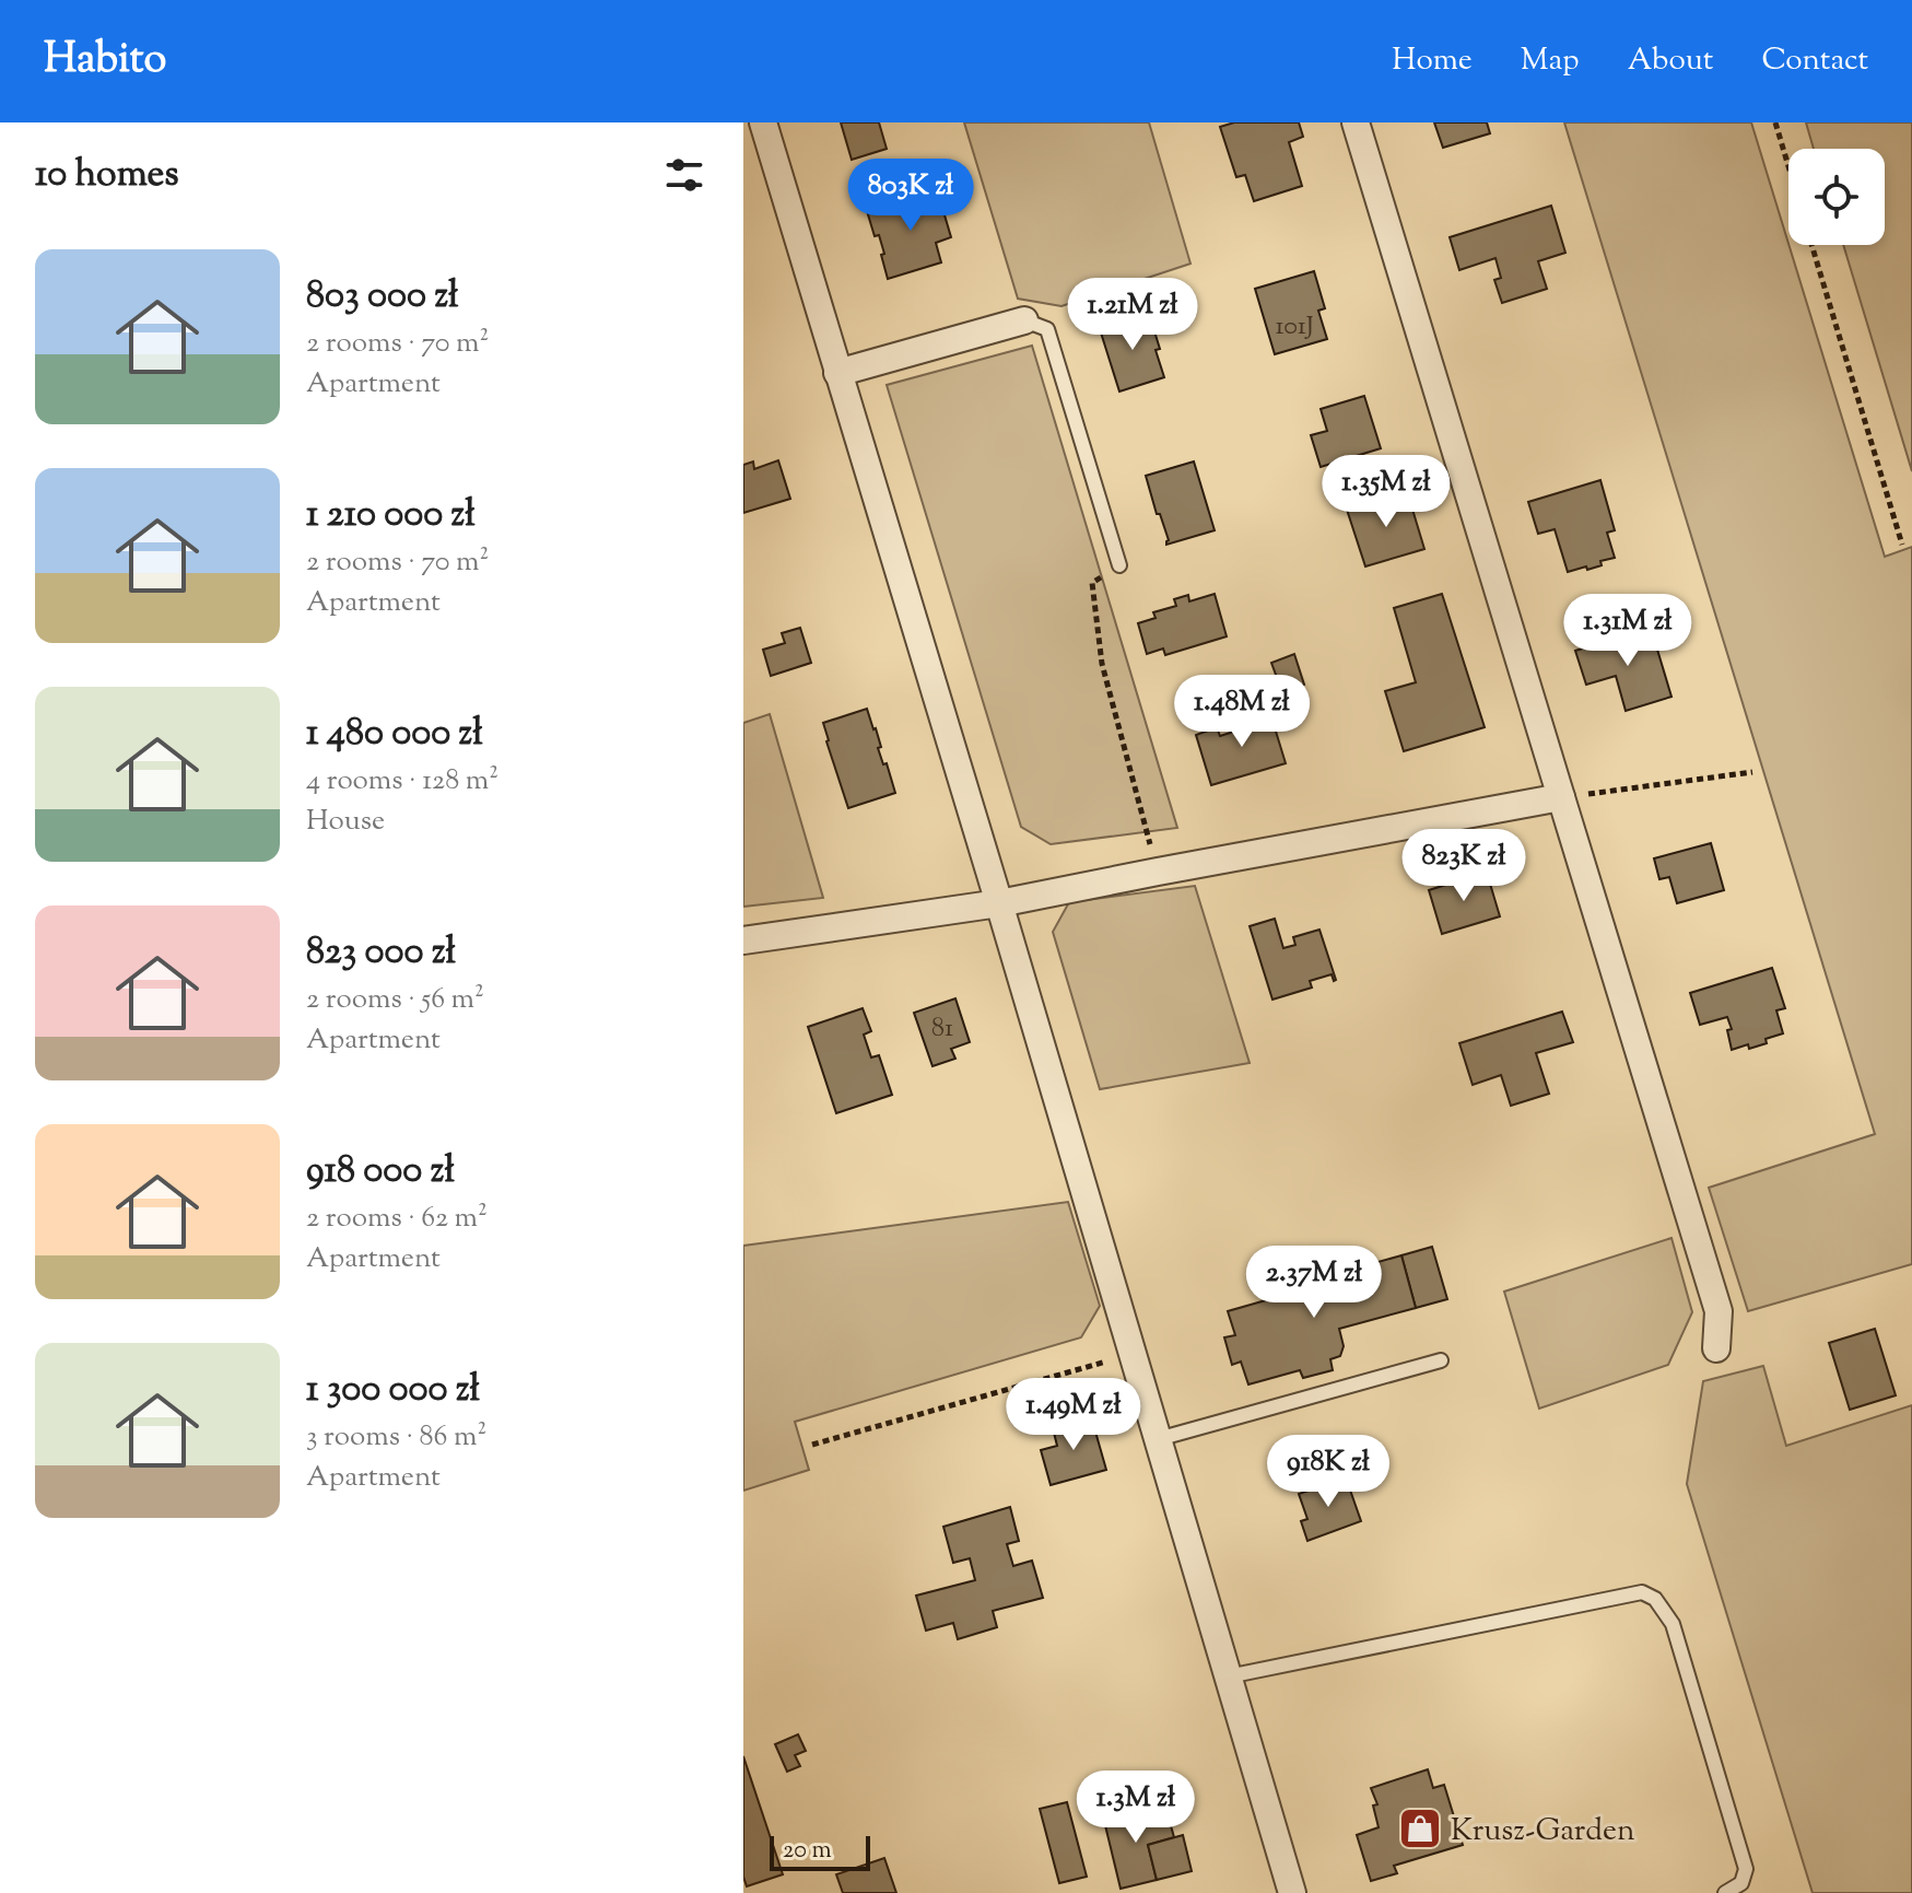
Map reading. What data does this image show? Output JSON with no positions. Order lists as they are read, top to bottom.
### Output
{
  "places": {
    "shop": ["Krusz-Garden"]
  },
  "house_numbers": ["101J", "81"],
  "scale_bar": "20 m",
  "page": {
    "header": "Habito",
    "nav": [
      "Home",
      "Map",
      "About",
      "Contact"
    ],
    "heading": "10 homes",
    "price": [
      "803K zł",
      "1.21M zł",
      "1.35M zł",
      "1.31M zł",
      "1.48M zł",
      "823K zł",
      "2.37M zł",
      "1.49M zł",
      "918K zł",
      "1.3M zł"
    ],
    "list": [
      {
        "name": "803 000 zł",
        "note": "2 rooms · 70 m² · Apartment"
      },
      {
        "name": "1 210 000 zł",
        "note": "2 rooms · 70 m² · Apartment"
      },
      {
        "name": "1 480 000 zł",
        "note": "4 rooms · 128 m² · House"
      },
      {
        "name": "823 000 zł",
        "note": "2 rooms · 56 m² · Apartment"
      },
      {
        "name": "918 000 zł",
        "note": "2 rooms · 62 m² · Apartment"
      },
      {
        "name": "1 300 000 zł",
        "note": "3 rooms · 86 m² · Apartment"
      }
    ],
    "scale": "20 m"
  }
}
